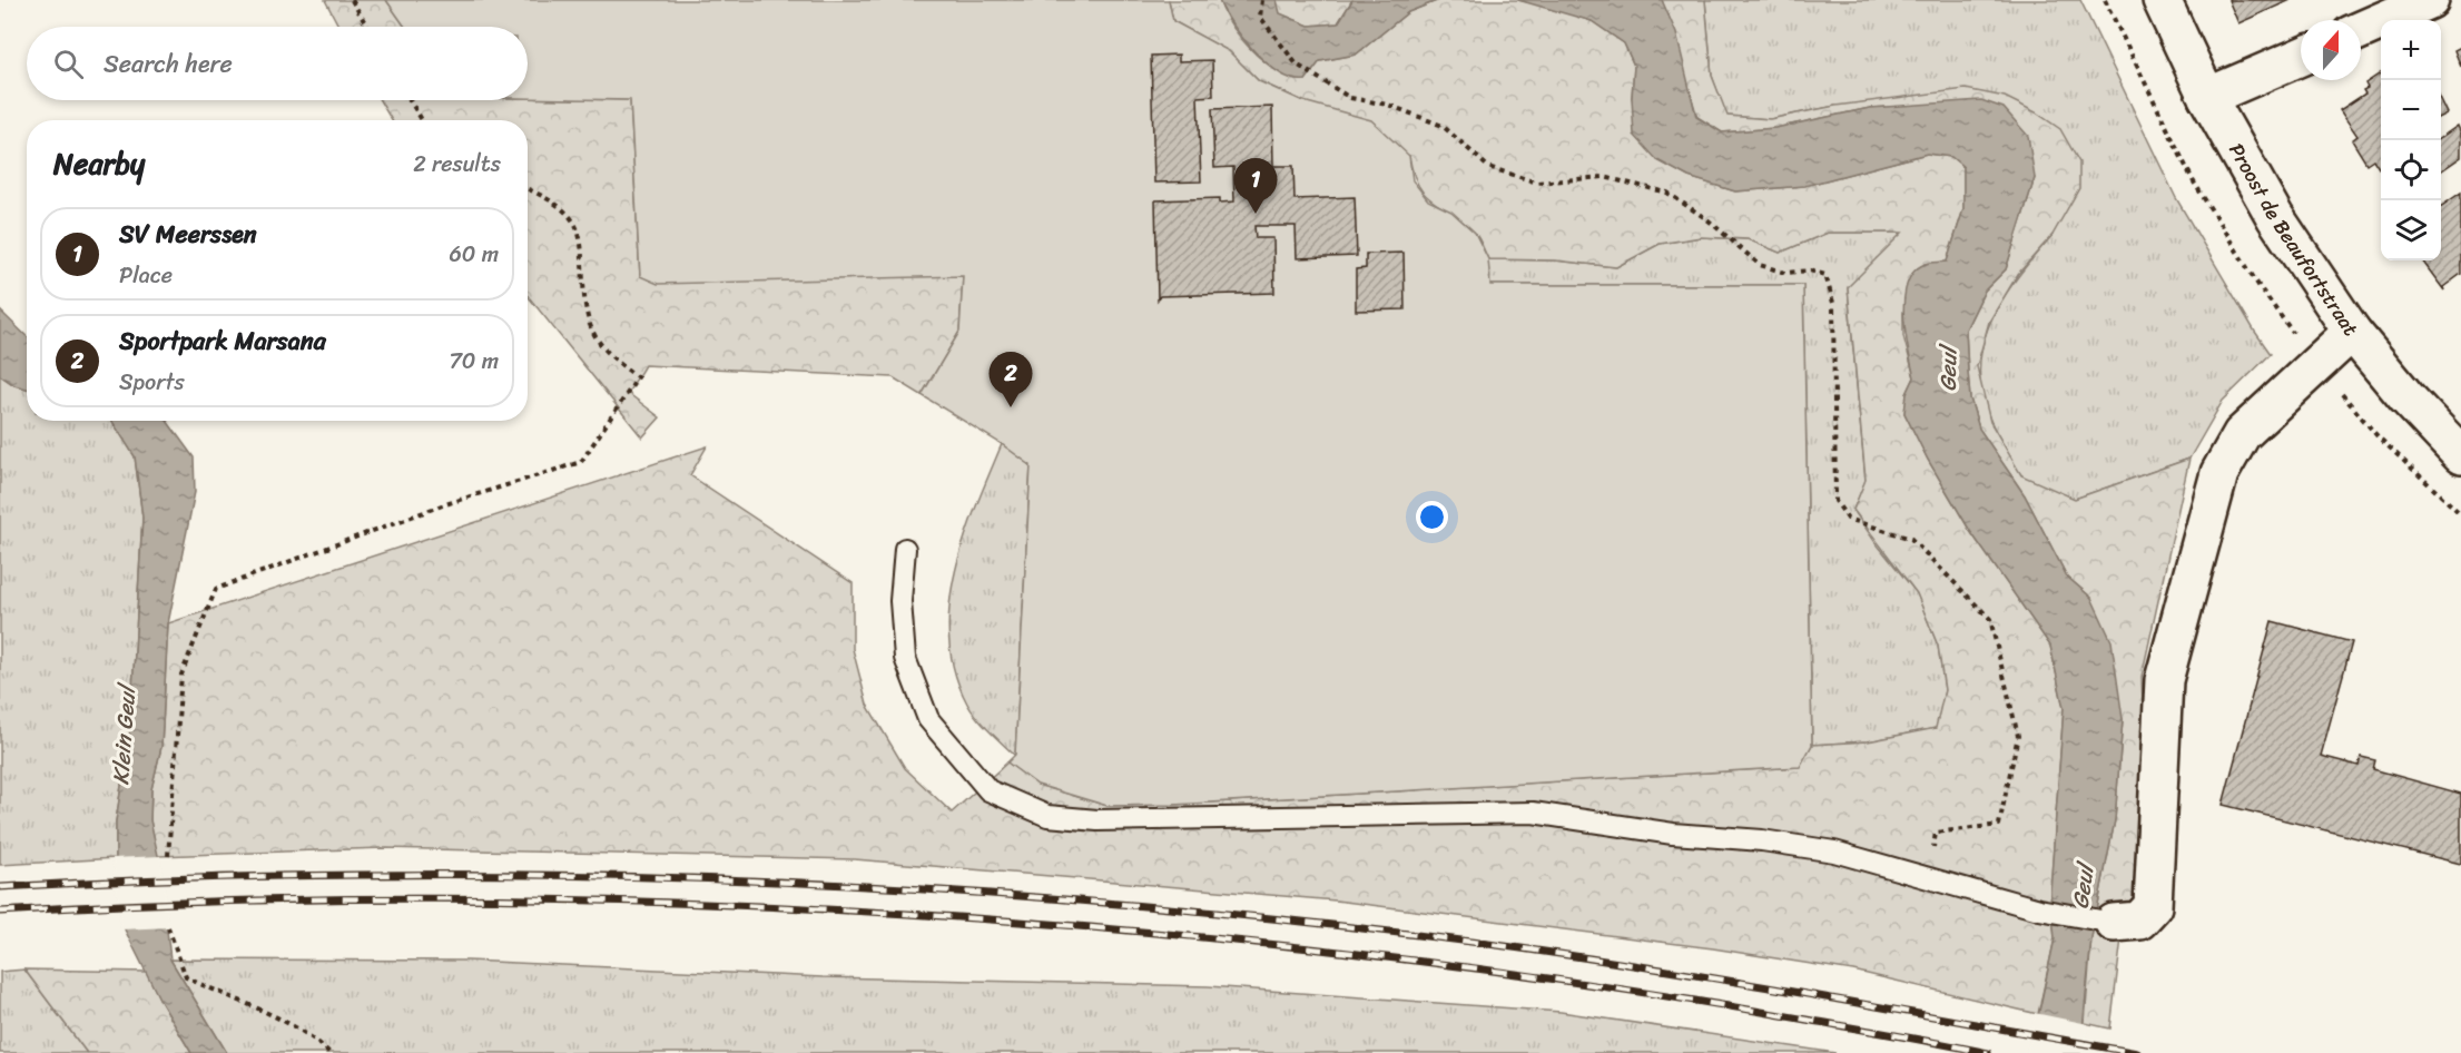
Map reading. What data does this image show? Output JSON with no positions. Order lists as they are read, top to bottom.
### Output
{
  "streets": {
    "street": ["Proost de Beaufortstraat"]
  },
  "water": ["Geul", "Klein Geul"],
  "north": "top",
  "page": {
    "map_buttons": ["+", "−"],
    "search": "Search here",
    "heading": ["Nearby", "2 results"],
    "pins": ["1", "2"],
    "list": [
      {
        "mark": "1",
        "name": "SV Meerssen",
        "note": "Place",
        "value": "60 m"
      },
      {
        "mark": "2",
        "name": "Sportpark Marsana",
        "note": "Sports",
        "value": "70 m"
      }
    ]
  }
}
